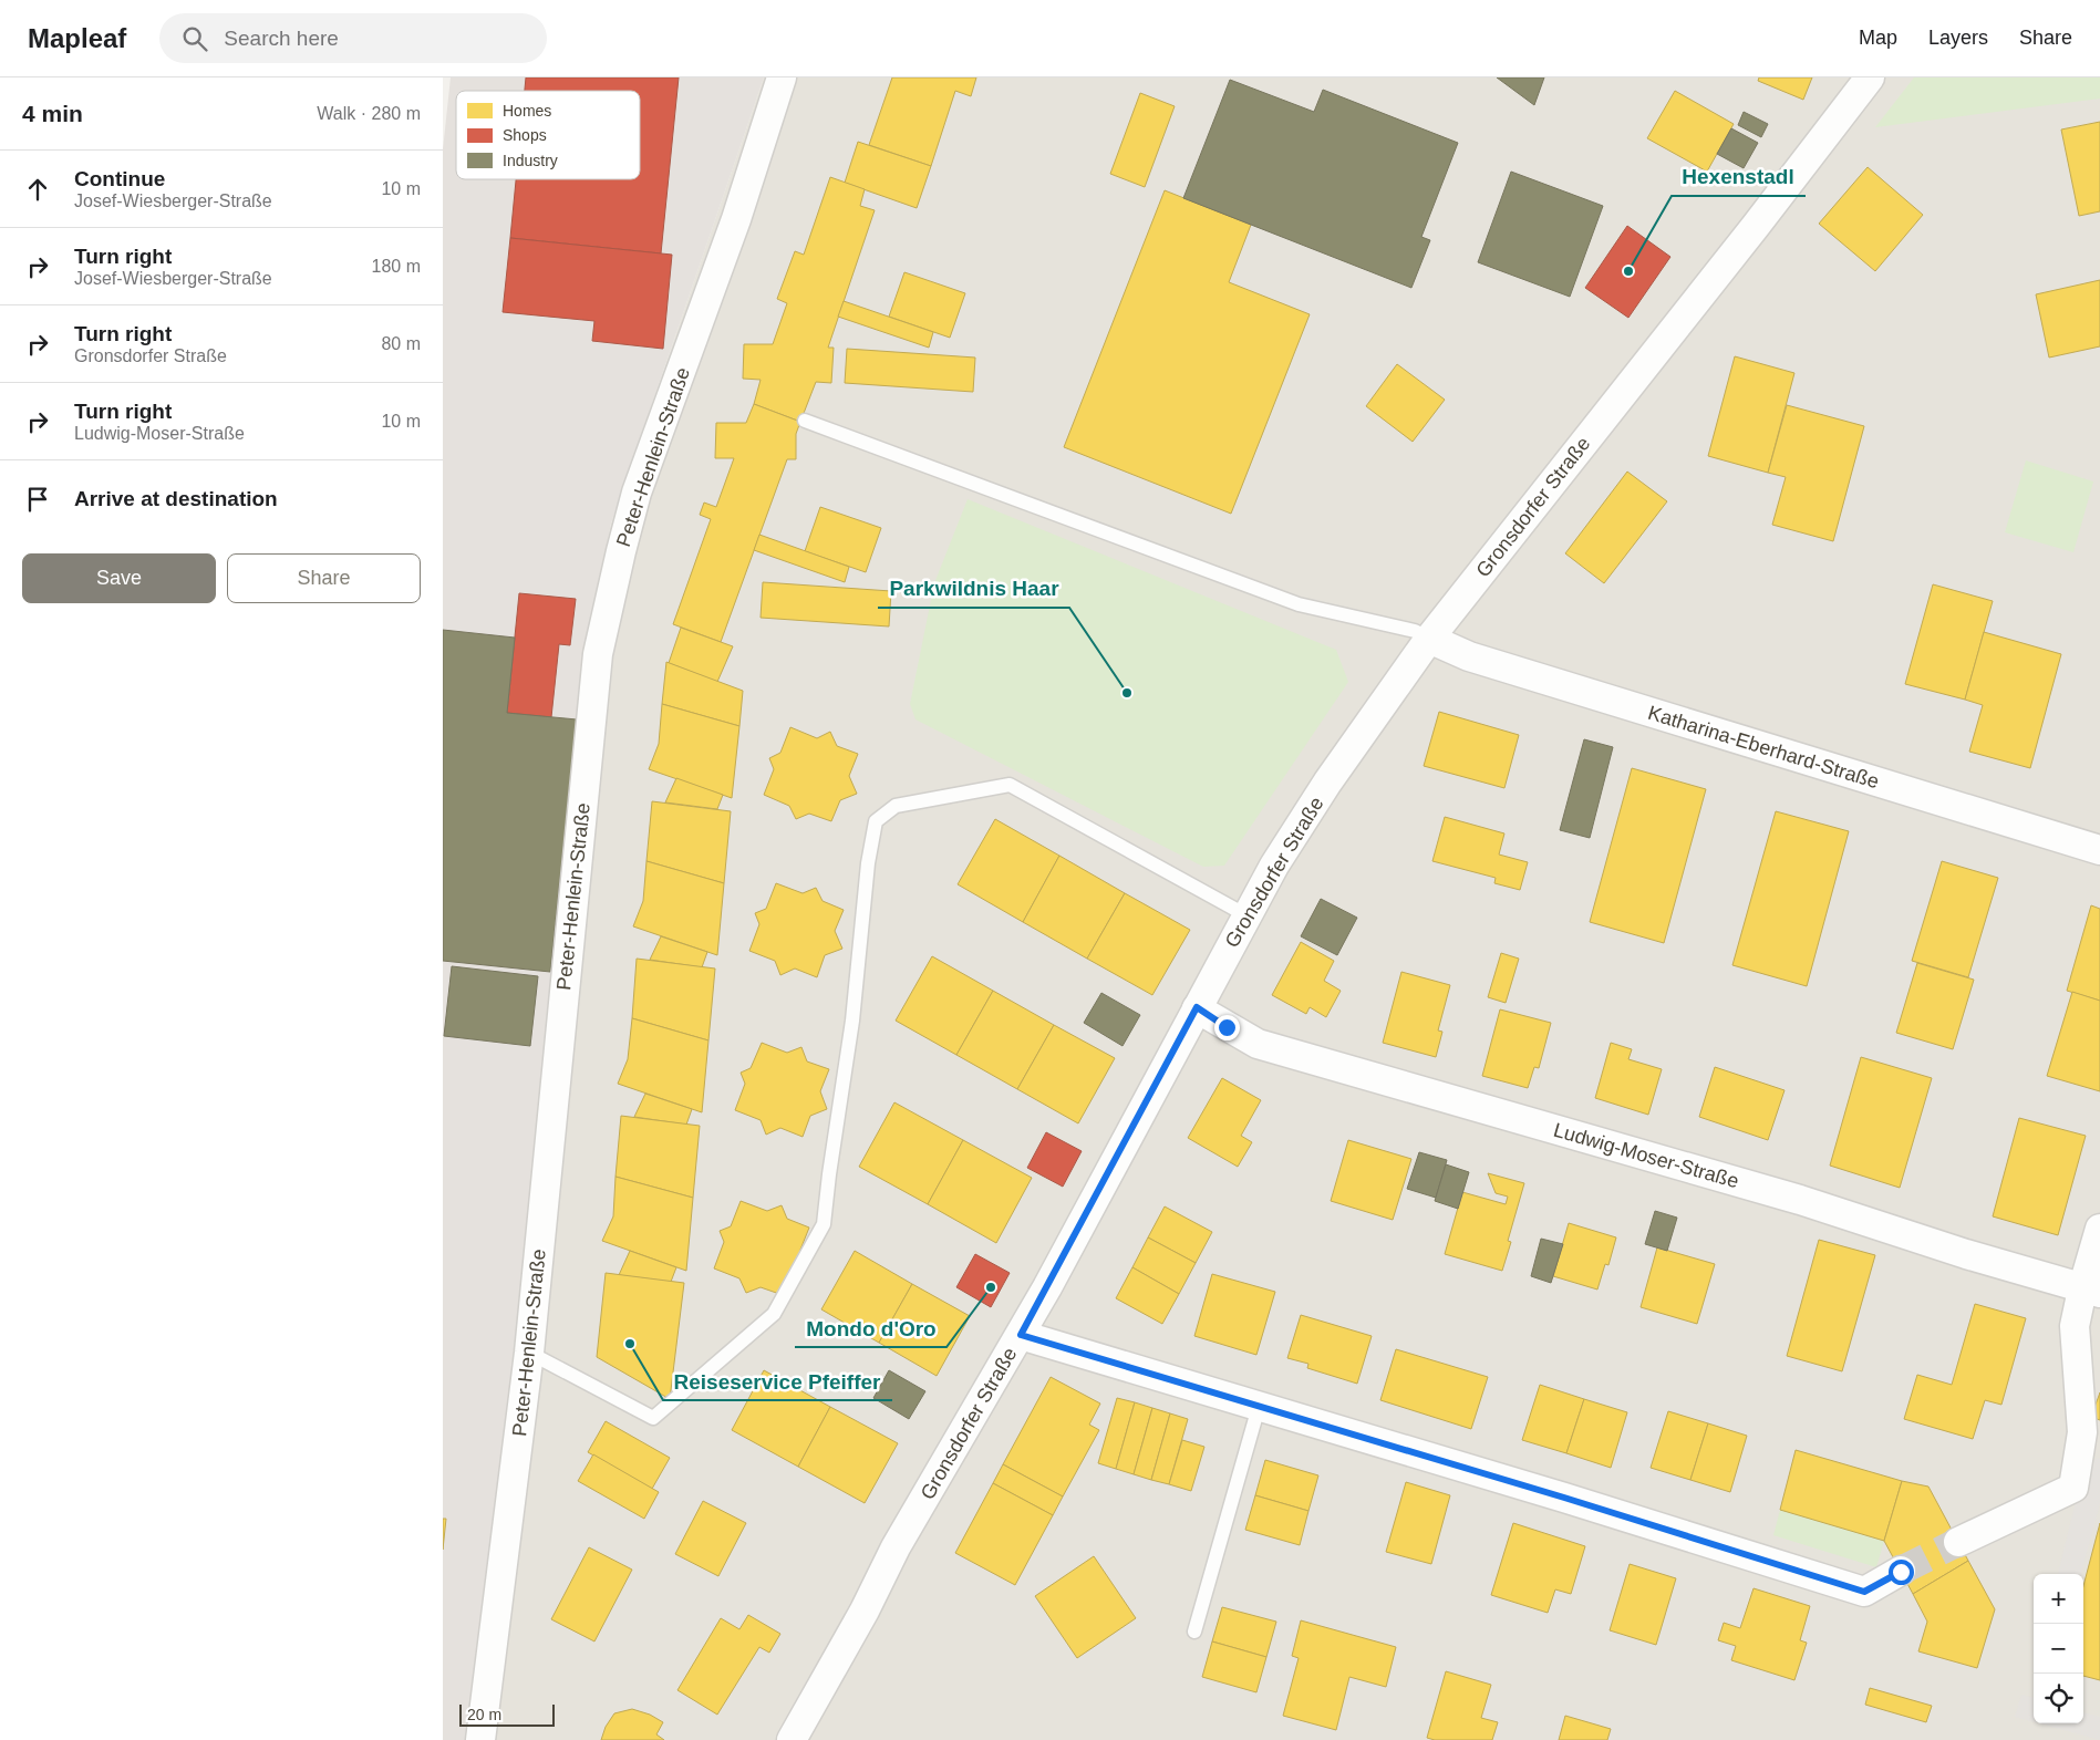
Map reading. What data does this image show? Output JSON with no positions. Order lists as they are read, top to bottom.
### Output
{
  "streets": {
    "street": [
      "Peter-Henlein-Straße",
      "Gronsdorfer Straße",
      "Katharina-Eberhard-Straße",
      "Ludwig-Moser-Straße"
    ]
  },
  "crossings": [
    ["Gronsdorfer Straße", "Katharina-Eberhard-Straße"],
    ["Gronsdorfer Straße", "Ludwig-Moser-Straße"]
  ],
  "places": [
    "Hexenstadl",
    "Parkwildnis Haar",
    "Mondo d'Oro",
    "Reiseservice Pfeiffer"
  ],
  "legend": ["Homes", "Shops", "Industry"],
  "scale_bar": "20 m",
  "page": {
    "header": "Mapleaf",
    "search": "Search here",
    "nav": ["Map", "Layers", "Share"],
    "heading": ["4 min", "Walk · 280 m"],
    "list": [
      ["Continue", "Josef-Wiesberger-Straße", "10 m"],
      ["Turn right", "Josef-Wiesberger-Straße", "180 m"],
      ["Turn right", "Gronsdorfer Straße", "80 m"],
      ["Turn right", "Ludwig-Moser-Straße", "10 m"],
      "Arrive at destination"
    ],
    "buttons": ["Save", "Share"],
    "map_buttons": ["+", "−"],
    "scale": "20 m"
  }
}
